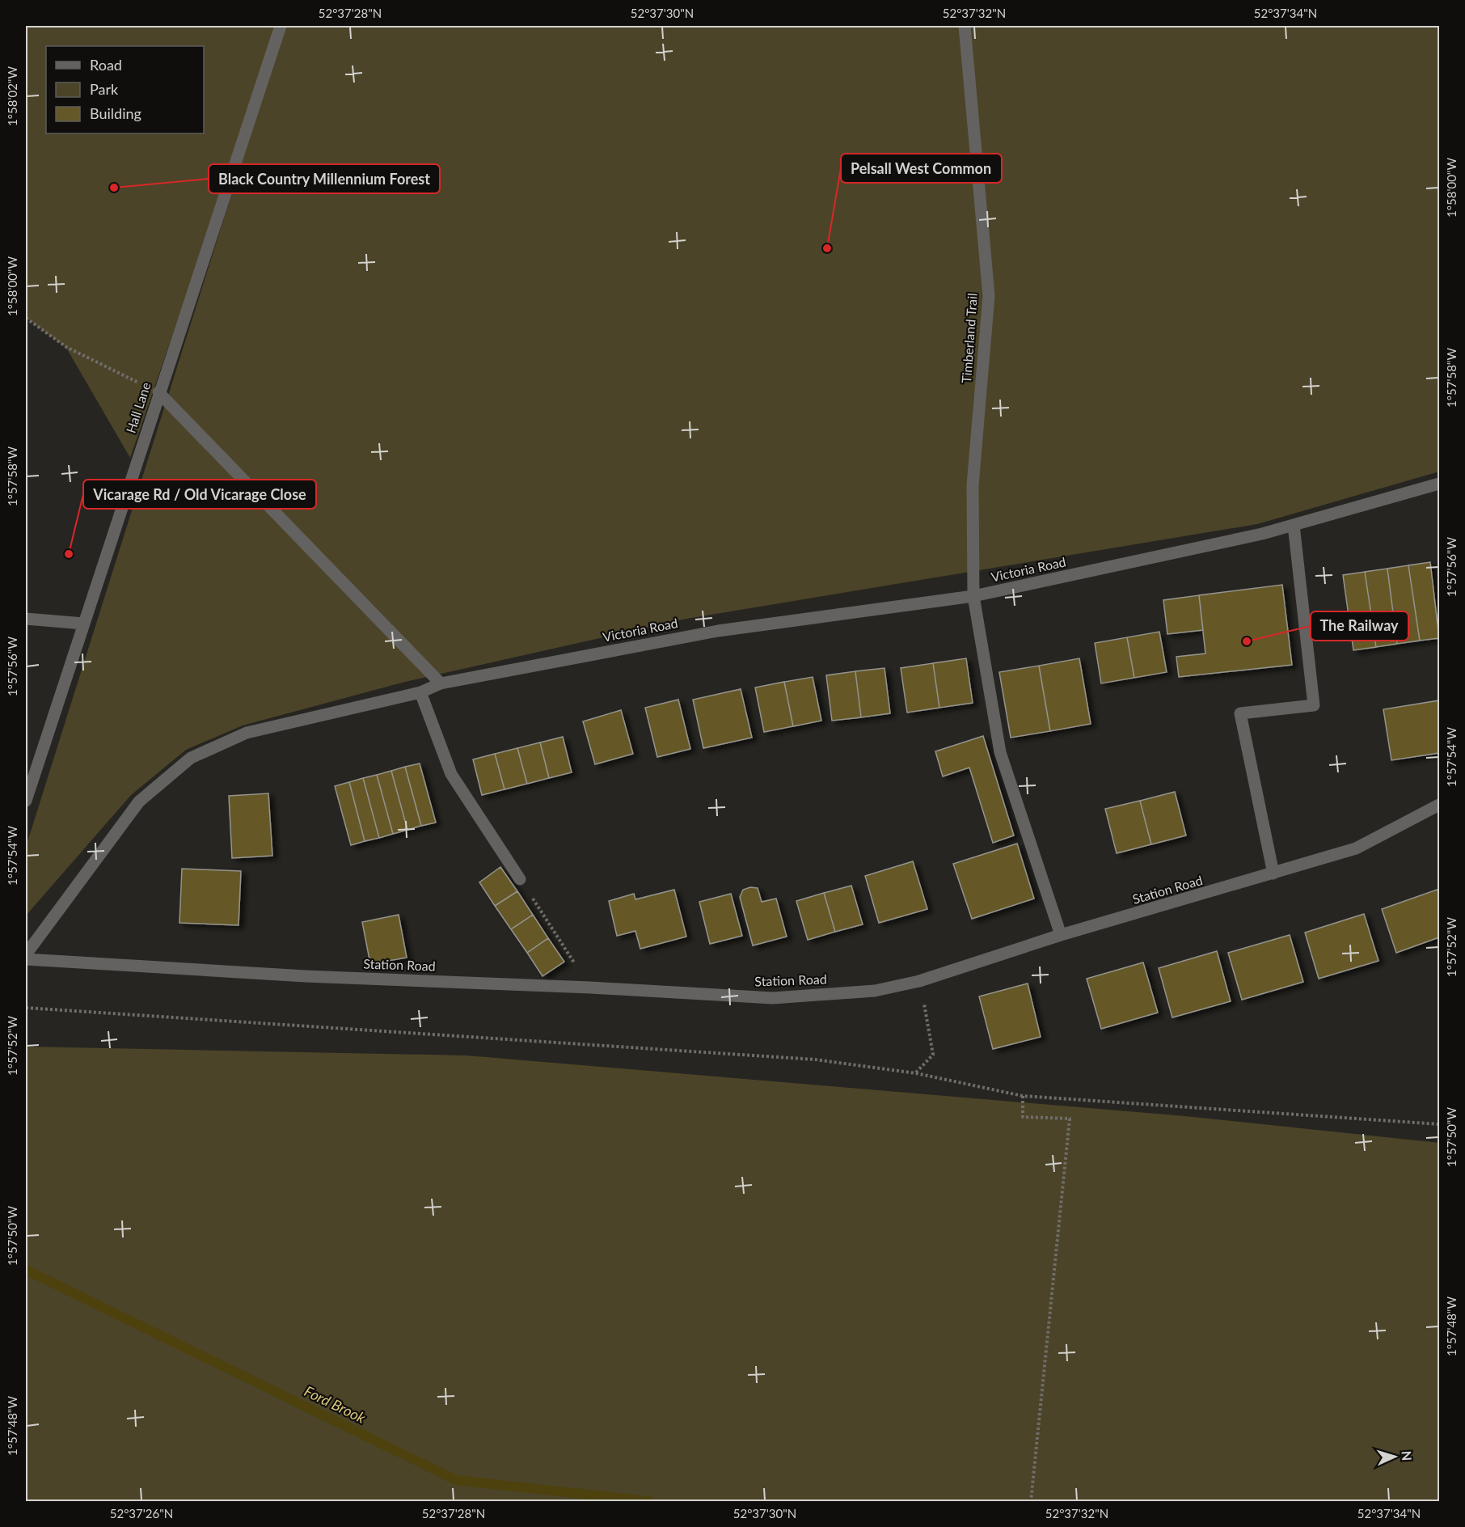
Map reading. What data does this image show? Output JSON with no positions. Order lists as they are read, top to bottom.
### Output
{
  "streets": {
    "street": [
      "Timberland Trail",
      "Hall Lane",
      "Victoria Road",
      "Station Road"
    ]
  },
  "crossings": [
    ["Timberland Trail", "Victoria Road"],
    ["Timberland Trail", "Station Road"]
  ],
  "water": ["Ford Brook"],
  "places": [
    "Black Country Millennium Forest",
    "Pelsall West Common",
    "Vicarage Rd / Old Vicarage Close",
    "The Railway"
  ],
  "legend": ["Road", "Park", "Building"],
  "north": "right",
  "coordinates": [
    "52°37'28\"N",
    "52°37'30\"N",
    "52°37'32\"N",
    "52°37'34\"N",
    "1°58'02\"W",
    "1°58'00\"W",
    "1°57'58\"W",
    "1°57'56\"W",
    "1°57'54\"W",
    "1°57'52\"W",
    "1°57'50\"W",
    "1°57'48\"W",
    "52°37'26\"N"
  ]
}
